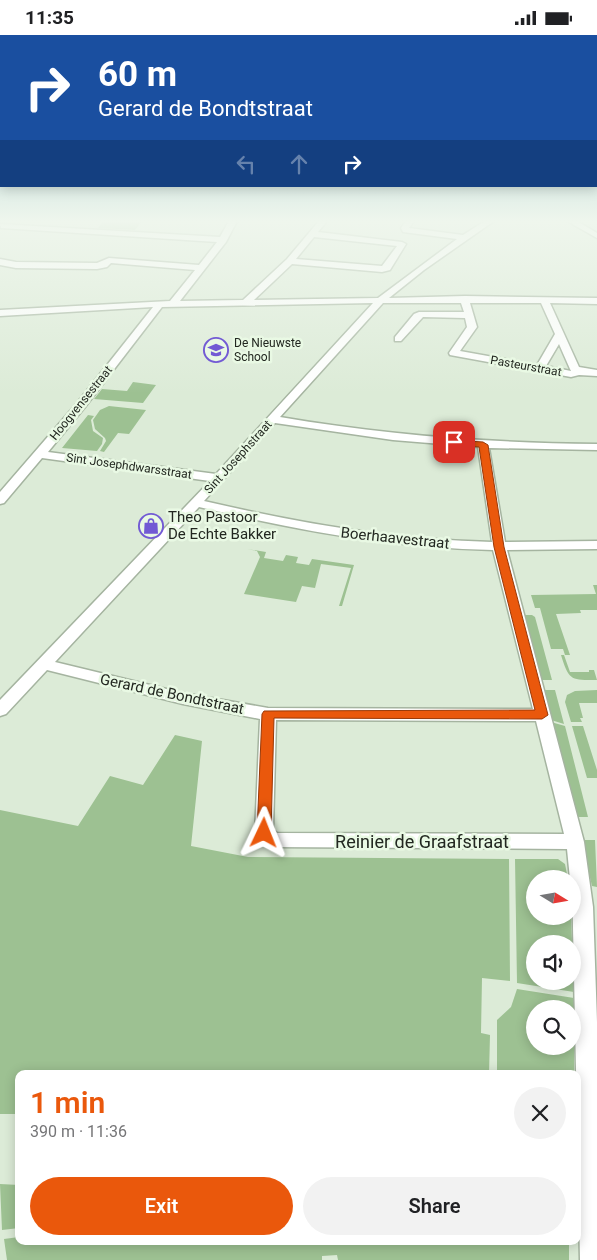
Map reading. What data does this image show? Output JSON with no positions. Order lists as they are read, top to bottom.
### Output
{
  "streets": {
    "street": [
      "Pasteurstraat",
      "Hoogvensestraat",
      "Sint Josephstraat",
      "Sint Josephdwarsstraat",
      "Boerhaavestraat",
      "Gerard de Bondtstraat",
      "Reinier de Graafstraat"
    ]
  },
  "crossings": [
    ["Hoogvensestraat", "Sint Josephdwarsstraat"],
    ["Sint Josephstraat", "Sint Josephdwarsstraat"],
    ["Sint Josephstraat", "Boerhaavestraat"],
    ["Sint Josephstraat", "Gerard de Bondtstraat"],
    ["Gerard de Bondtstraat", "Reinier de Graafstraat"]
  ],
  "places": {
    "school or university": ["De Nieuwste School"],
    "shop": ["Theo Pastoor De Echte Bakker"]
  },
  "north": "right",
  "page": {
    "status": "11:35",
    "turn": ["60 m", "Gerard de Bondtstraat"],
    "heading": ["1 min", "390 m · 11:36"],
    "buttons": ["Exit", "Share"]
  }
}
